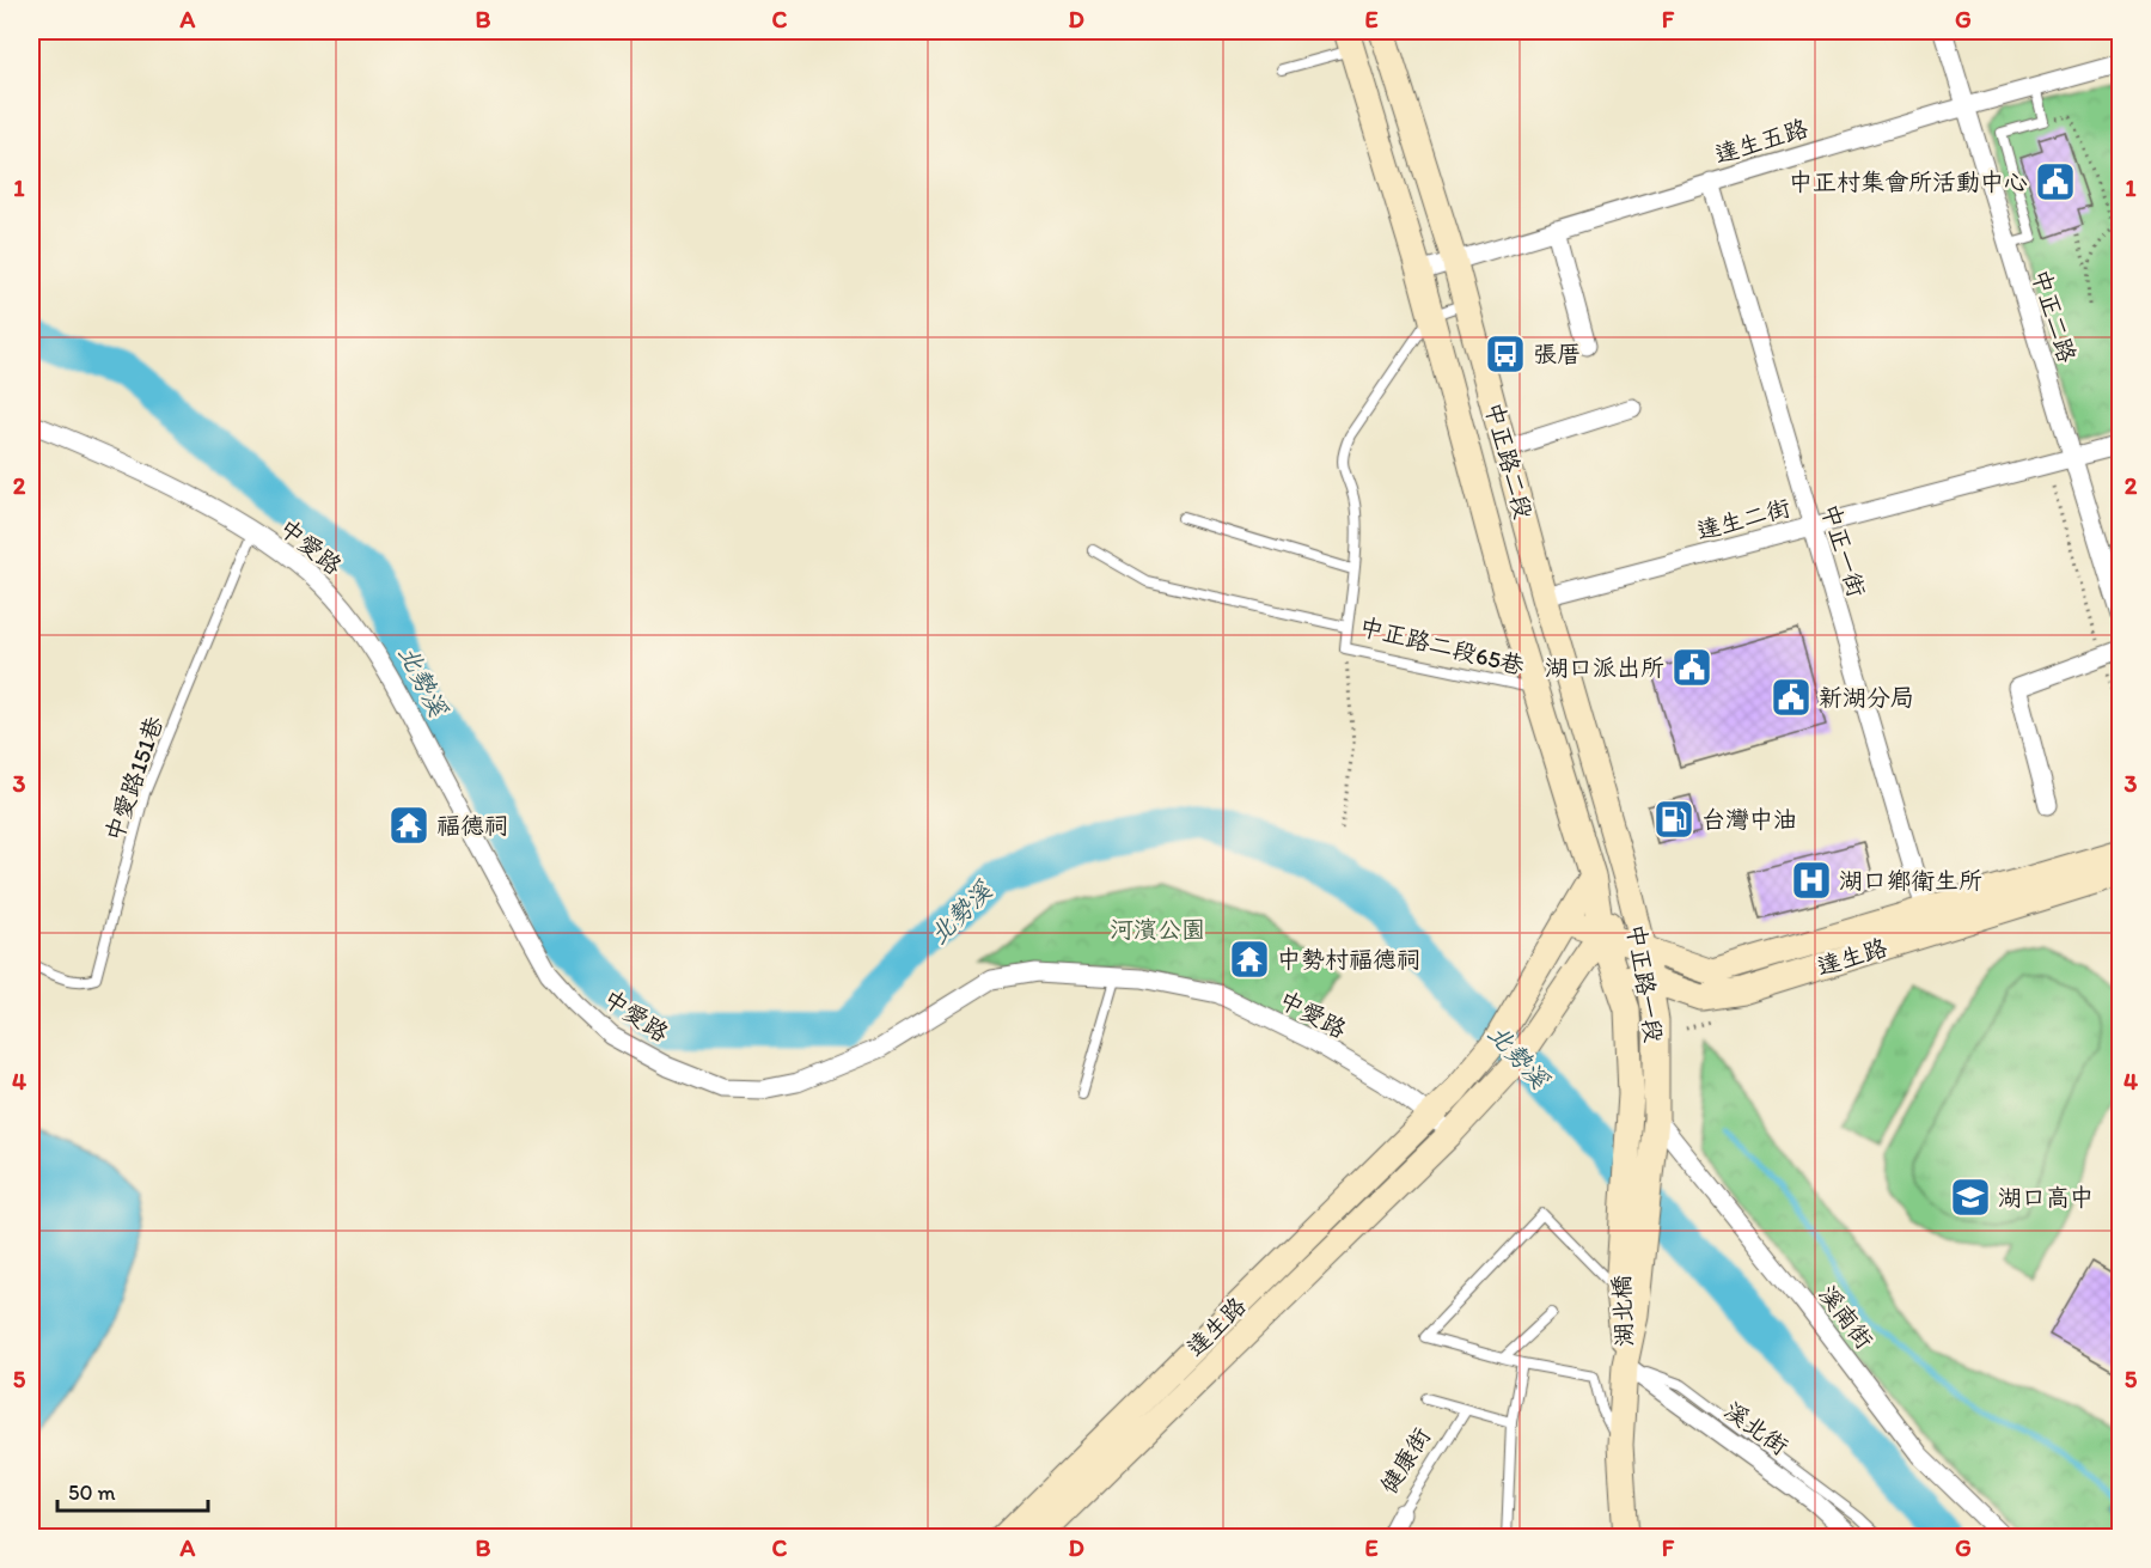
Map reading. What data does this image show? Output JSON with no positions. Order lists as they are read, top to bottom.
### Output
{
  "streets": {
    "main road": [
      "中正路二段",
      "達生路",
      "中正路一段",
      "湖北橋"
    ],
    "street": [
      "達生五路",
      "中正二路",
      "達生二街",
      "中愛路",
      "中正一街",
      "溪南街",
      "溪北街",
      "健康街"
    ],
    "lane": ["中正路二段65巷", "中愛路151巷"]
  },
  "crossings": [
    ["達生五路", "中正二路"],
    ["達生五路", "中正路二段"],
    ["達生五路", "中正一街"],
    ["中正二路", "達生二街"],
    ["中正路二段", "達生二街"],
    ["中正路二段", "中正路二段65巷"],
    ["中正路二段", "中正路一段"],
    ["達生二街", "中正一街"],
    ["中愛路", "中愛路151巷"],
    ["中愛路", "達生路"],
    ["中正一街", "達生路"],
    ["達生路", "中正路一段"],
    ["中正路一段", "湖北橋"],
    ["中正路一段", "溪南街"],
    ["湖北橋", "溪南街"],
    ["湖北橋", "溪北街"]
  ],
  "water": ["北勢溪"],
  "parks": ["河濱公園"],
  "places": {
    "public building": ["中正村集會所活動中心", "湖口派出所", "新湖分局"],
    "bus stop": ["張厝"],
    "fuel station": ["台灣中油"],
    "temple": ["福德祠", "中勢村福德祠"],
    "hospital": ["湖口鄉衛生所"],
    "school or university": ["湖口高中"]
  },
  "scale_bar": "50 m",
  "grid": {
    "columns": [
      "A",
      "B",
      "C",
      "D",
      "E",
      "F",
      "G"
    ],
    "rows": [
      "1",
      "2",
      "3",
      "4",
      "5"
    ]
  }
}
